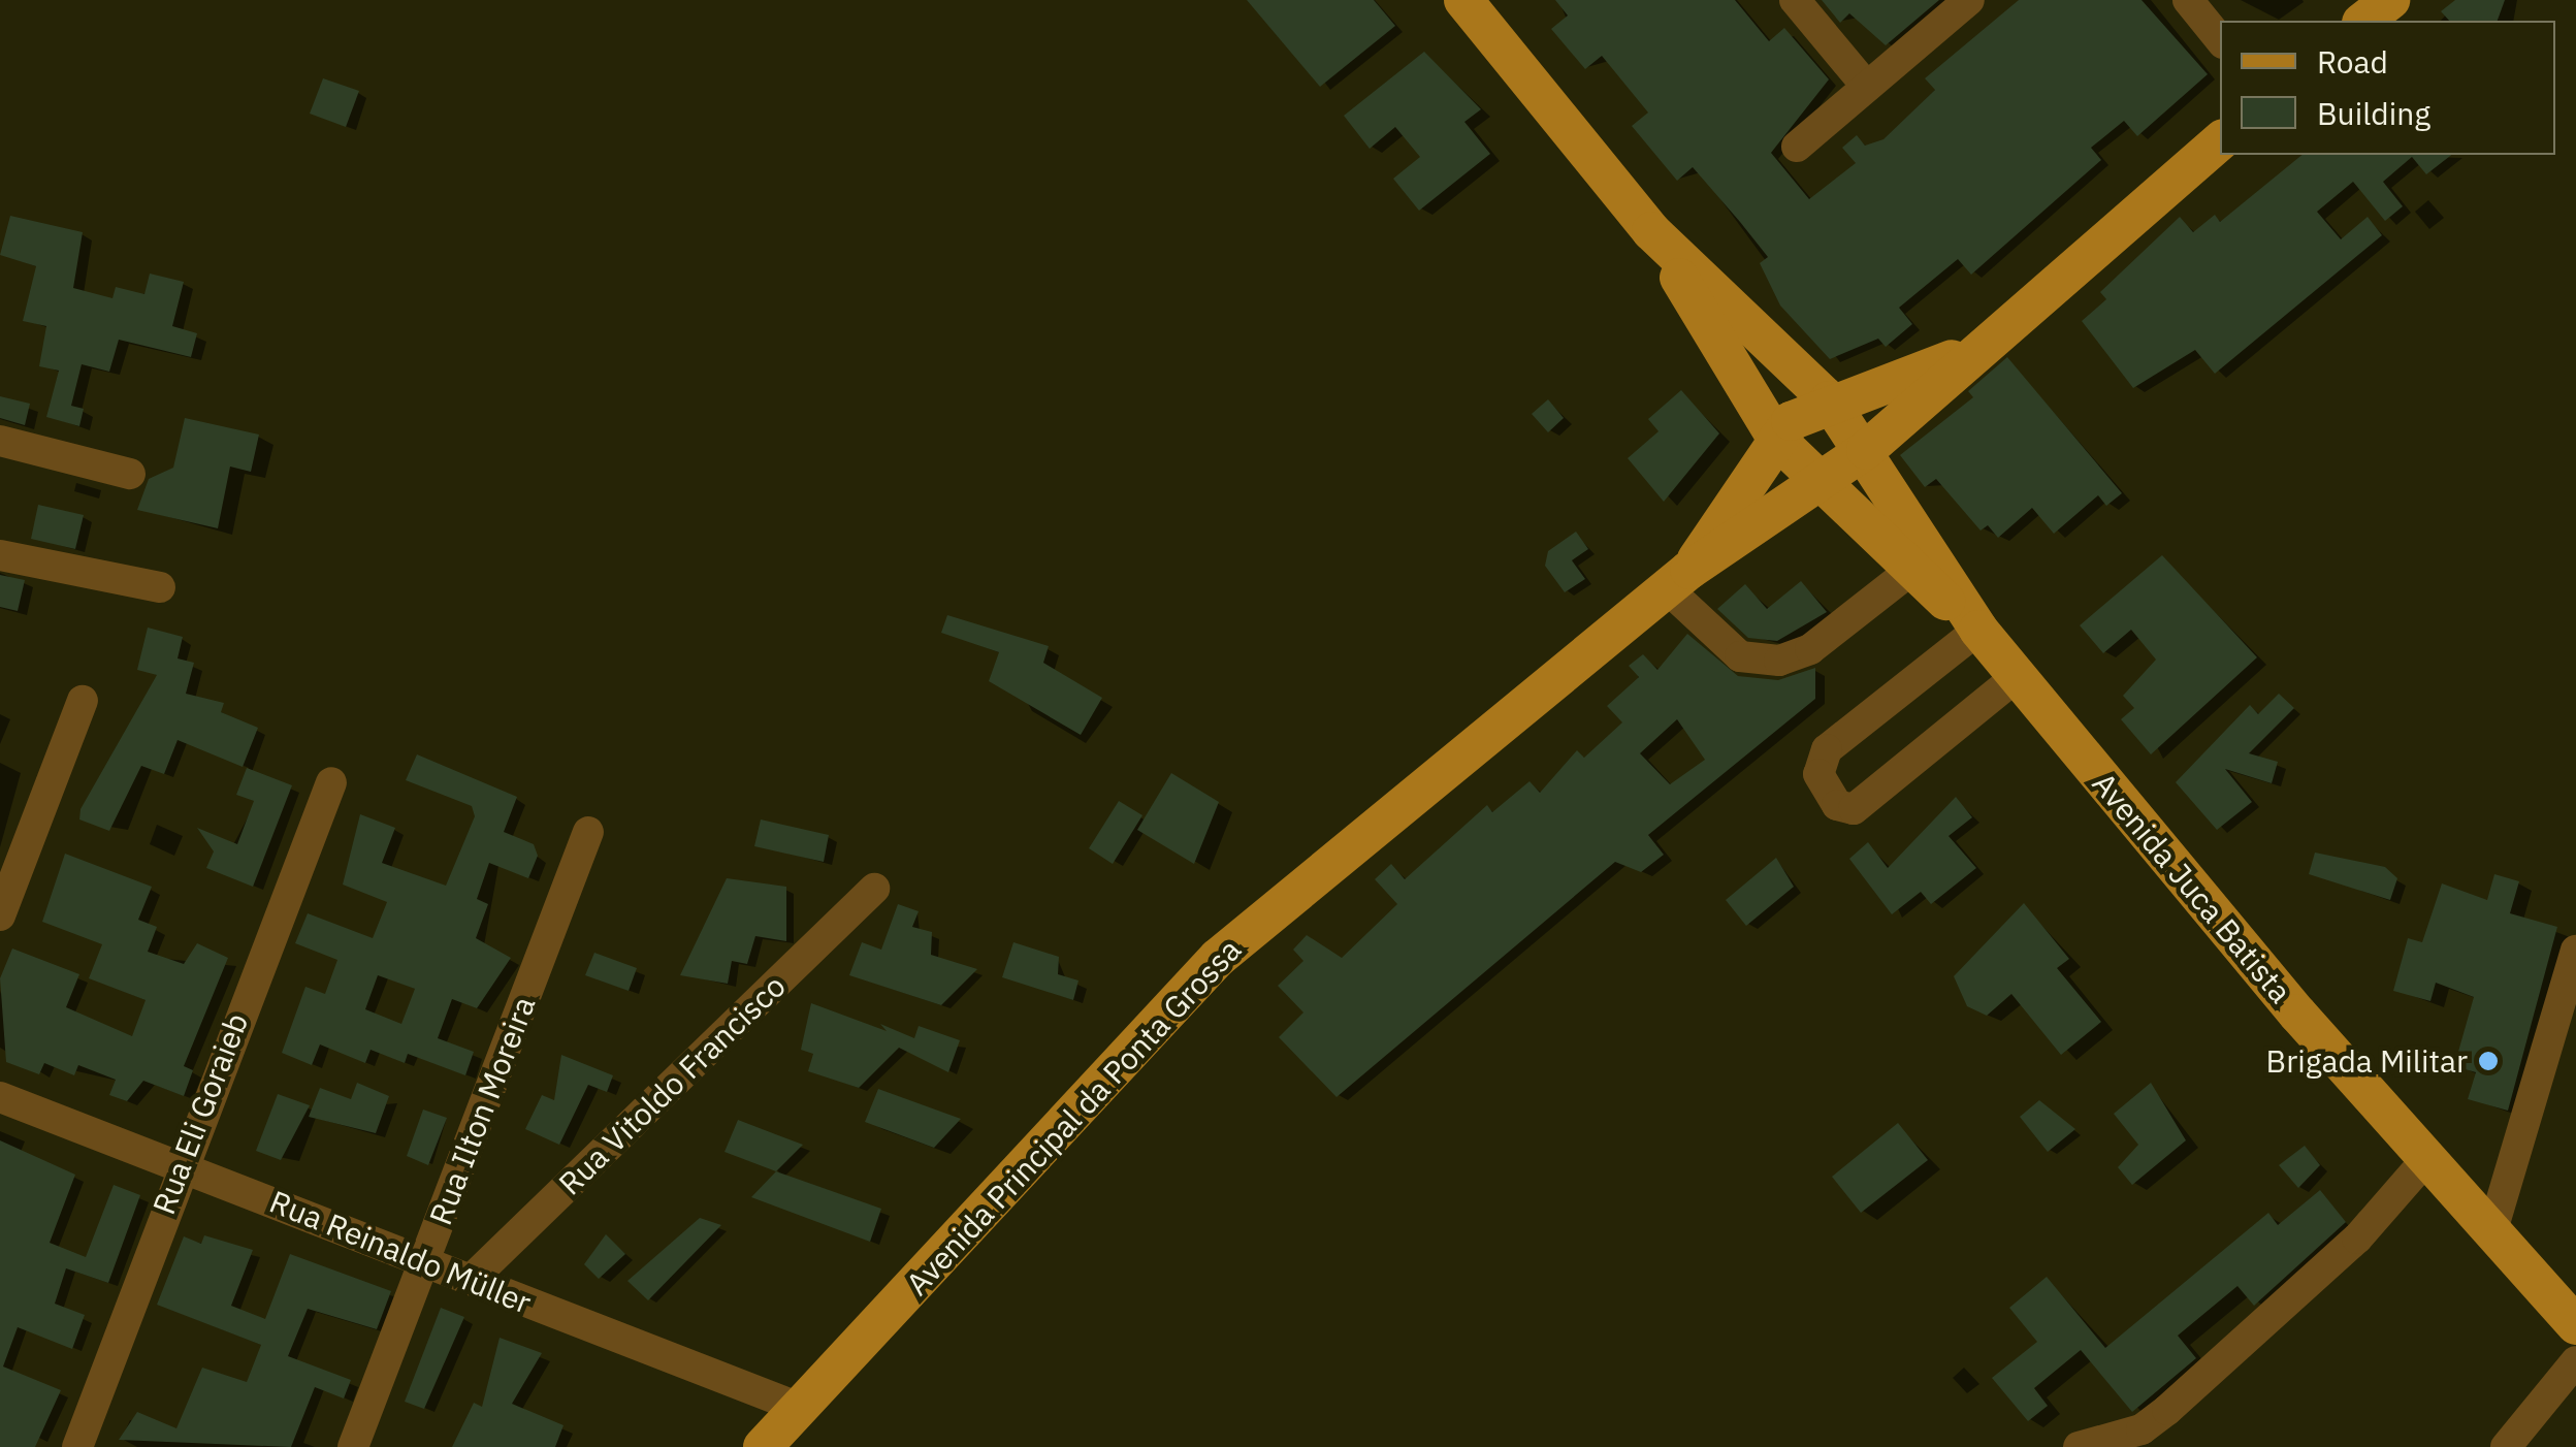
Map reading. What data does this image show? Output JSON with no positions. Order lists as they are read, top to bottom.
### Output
{
  "streets": {
    "main road": ["Avenida Juca Batista", "Avenida Principal da Ponta Grossa"],
    "street": [
      "Rua Vitoldo Francisco",
      "Rua Ilton Moreira",
      "Rua Eli Goraieb",
      "Rua Reinaldo Müller"
    ]
  },
  "crossings": [
    ["Avenida Juca Batista", "Avenida Principal da Ponta Grossa"],
    ["Rua Vitoldo Francisco", "Rua Reinaldo Müller"],
    ["Rua Ilton Moreira", "Rua Reinaldo Müller"],
    ["Rua Eli Goraieb", "Rua Reinaldo Müller"],
    ["Avenida Principal da Ponta Grossa", "Rua Reinaldo Müller"]
  ],
  "places": ["Brigada Militar"],
  "legend": ["Road", "Building"]
}
